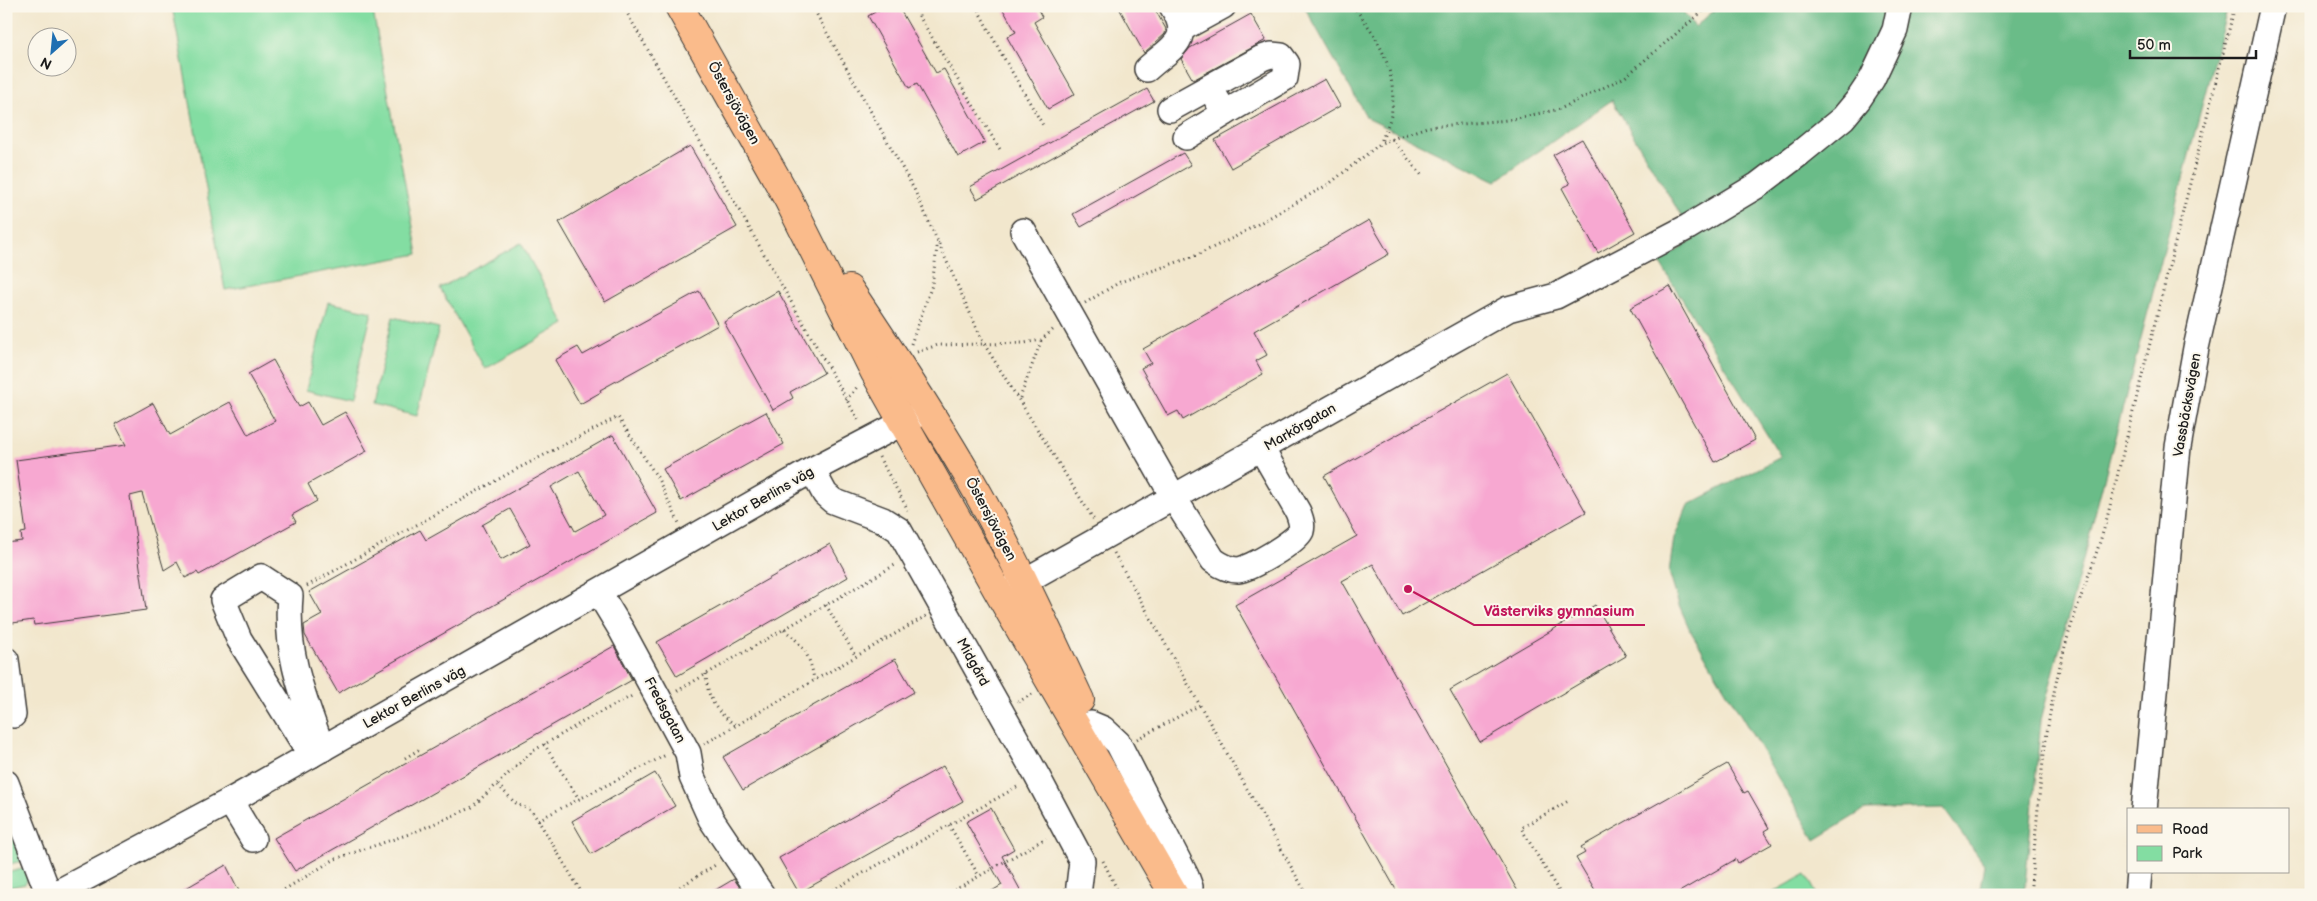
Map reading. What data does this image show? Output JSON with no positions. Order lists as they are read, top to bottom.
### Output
{
  "streets": {
    "main road": ["Östersjövägen"],
    "street": [
      "Vassbäcksvägen",
      "Markörgatan",
      "Lektor Berlins väg",
      "Midgård",
      "Fredsgatan"
    ]
  },
  "crossings": [
    ["Östersjövägen", "Markörgatan"],
    ["Östersjövägen", "Lektor Berlins väg"],
    ["Lektor Berlins väg", "Midgård"],
    ["Lektor Berlins väg", "Fredsgatan"]
  ],
  "places": ["Västerviks gymnasium"],
  "legend": ["Road", "Park"],
  "scale_bar": "50 m",
  "north": "bottom left"
}
